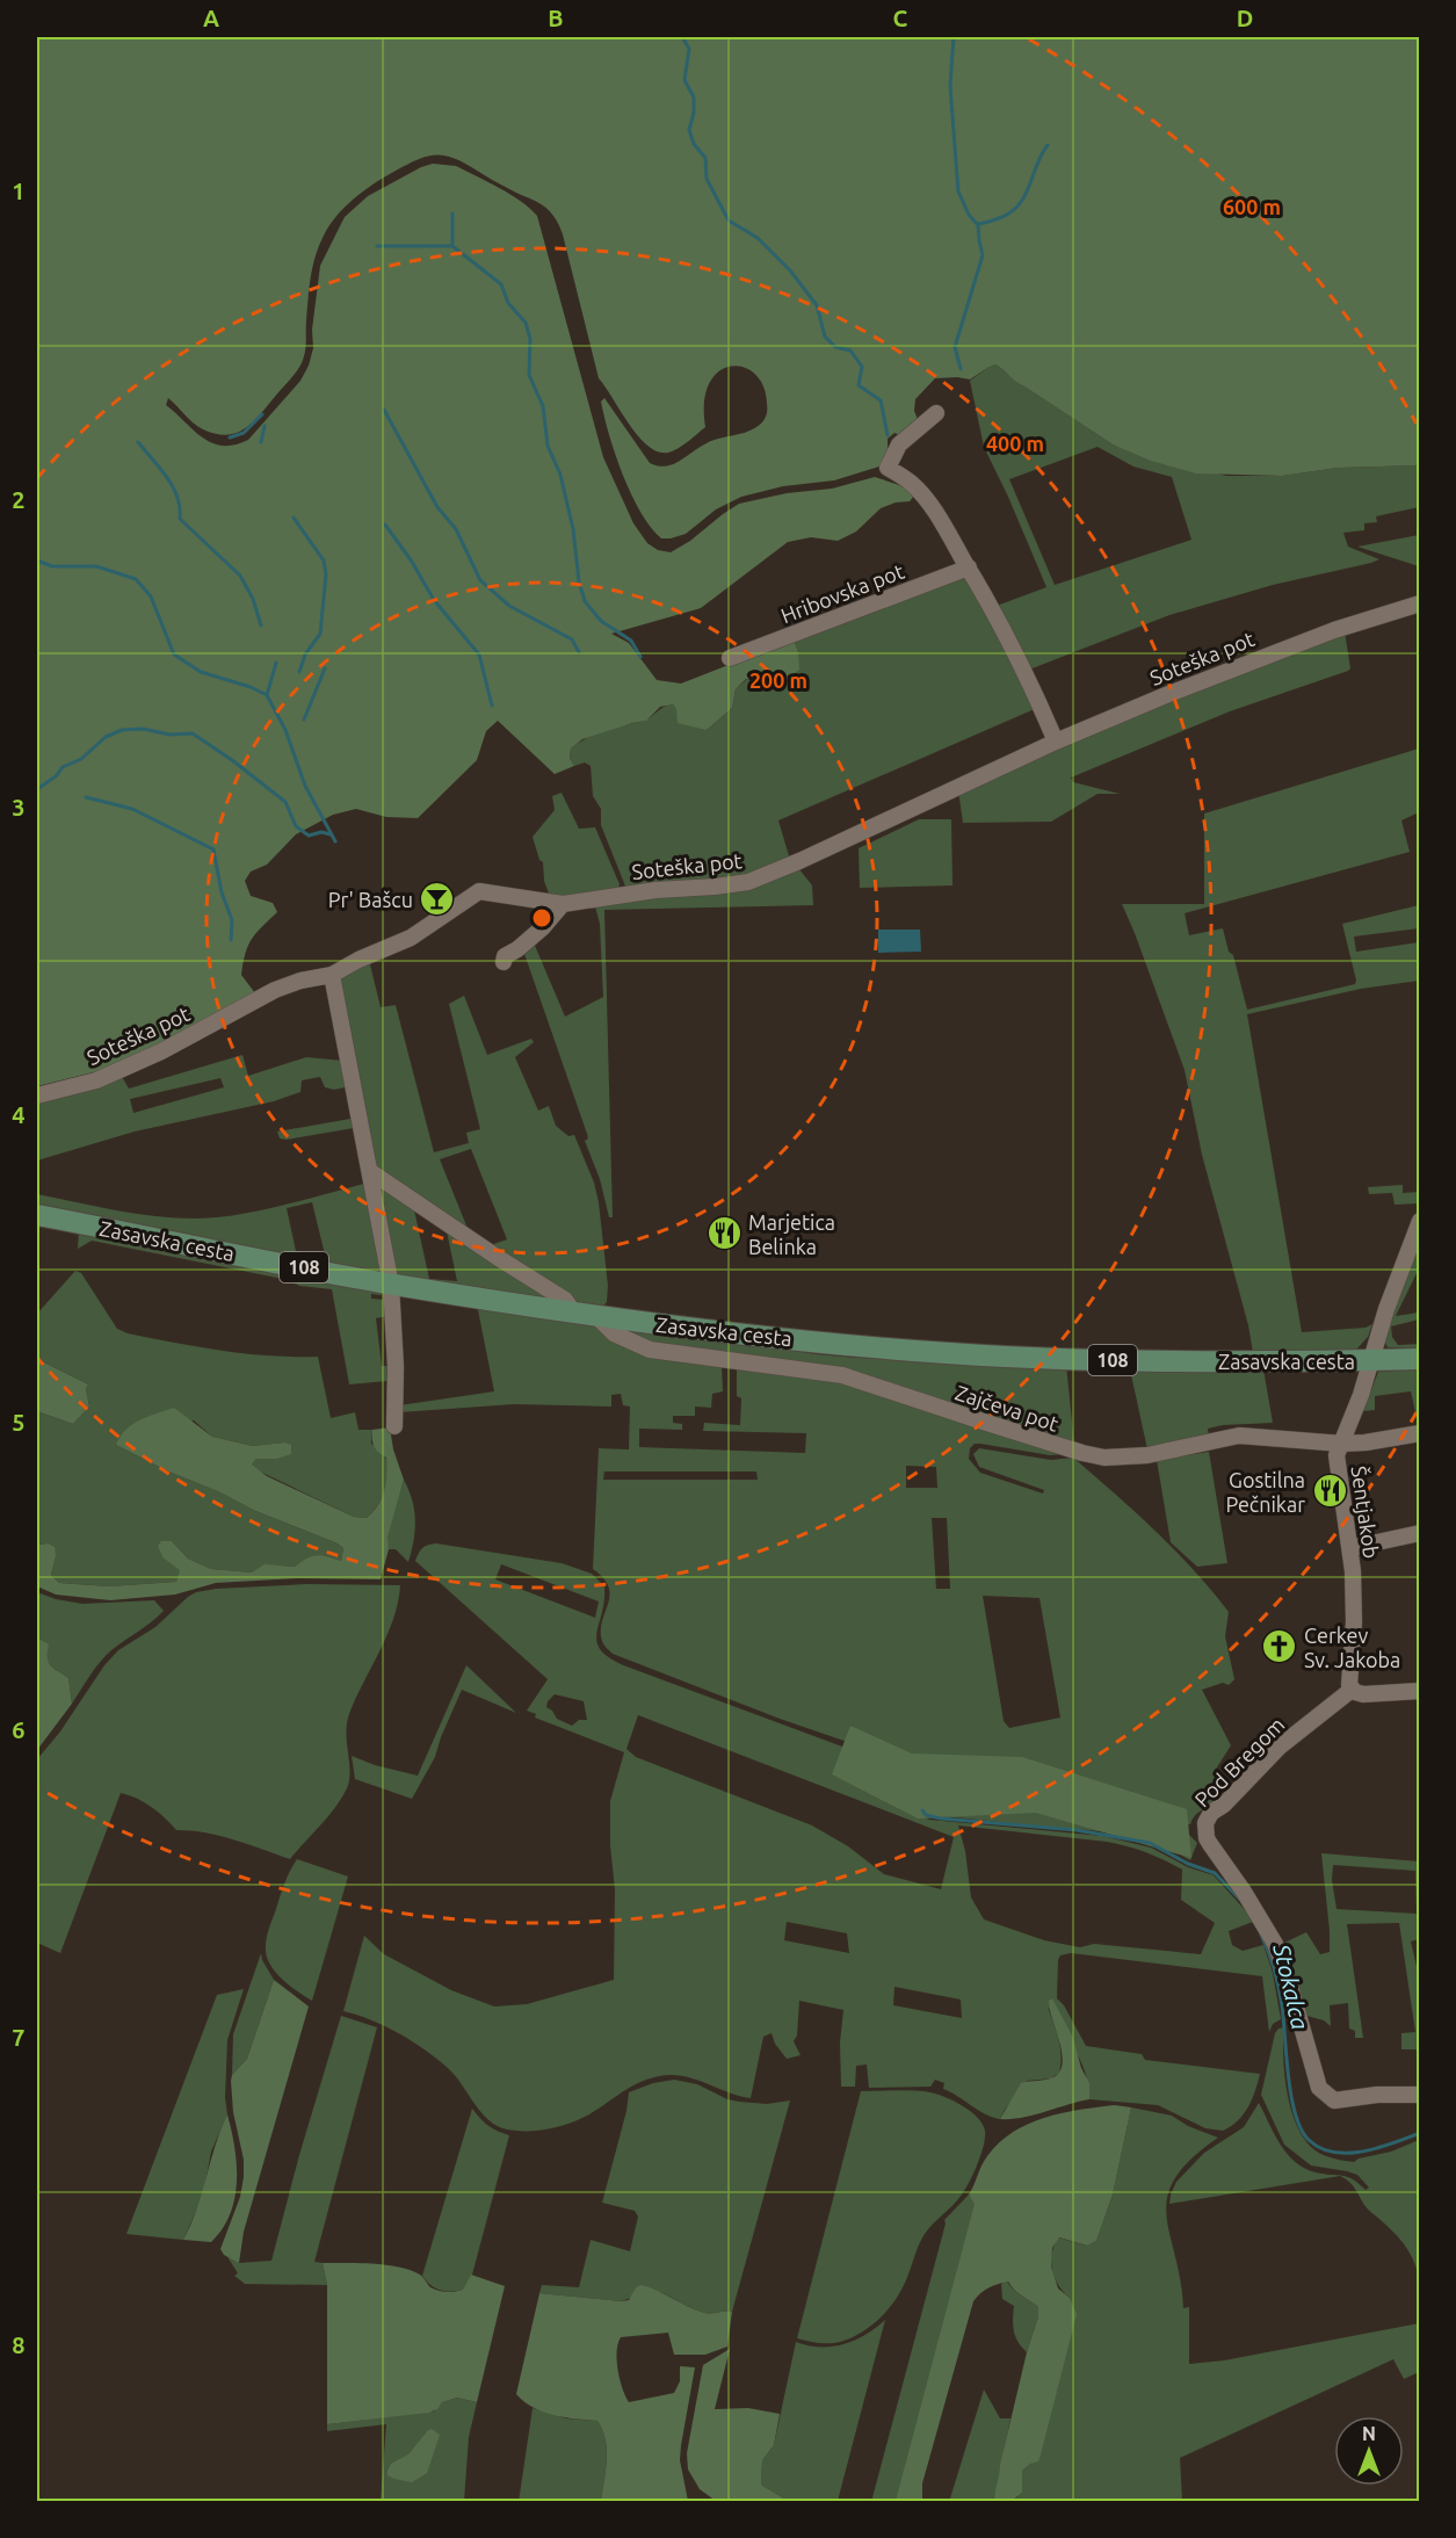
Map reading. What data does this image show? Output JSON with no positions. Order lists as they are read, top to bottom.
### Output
{
  "streets": {
    "main road": ["Zasavska cesta", "108"],
    "street": [
      "Hribovska pot",
      "Soteška pot",
      "Zajčeva pot",
      "Šentjakob",
      "Pod Bregom"
    ]
  },
  "crossings": [
    ["Zasavska cesta", "Zajčeva pot"],
    ["Zasavska cesta", "Šentjakob"],
    ["Zajčeva pot", "Šentjakob"],
    ["Šentjakob", "Pod Bregom"]
  ],
  "water": ["Stokalca"],
  "places": {
    "bar": ["Pr' Bašcu"],
    "restaurant": ["Marjetica Belinka", "Gostilna Pečnikar"],
    "church": ["Cerkev Sv. Jakoba"]
  },
  "north": "top",
  "grid": {
    "columns": [
      "A",
      "B",
      "C",
      "D"
    ],
    "rows": [
      "1",
      "2",
      "3",
      "4",
      "5",
      "6",
      "7",
      "8"
    ]
  },
  "rings": ["600 m", "400 m", "200 m"]
}
